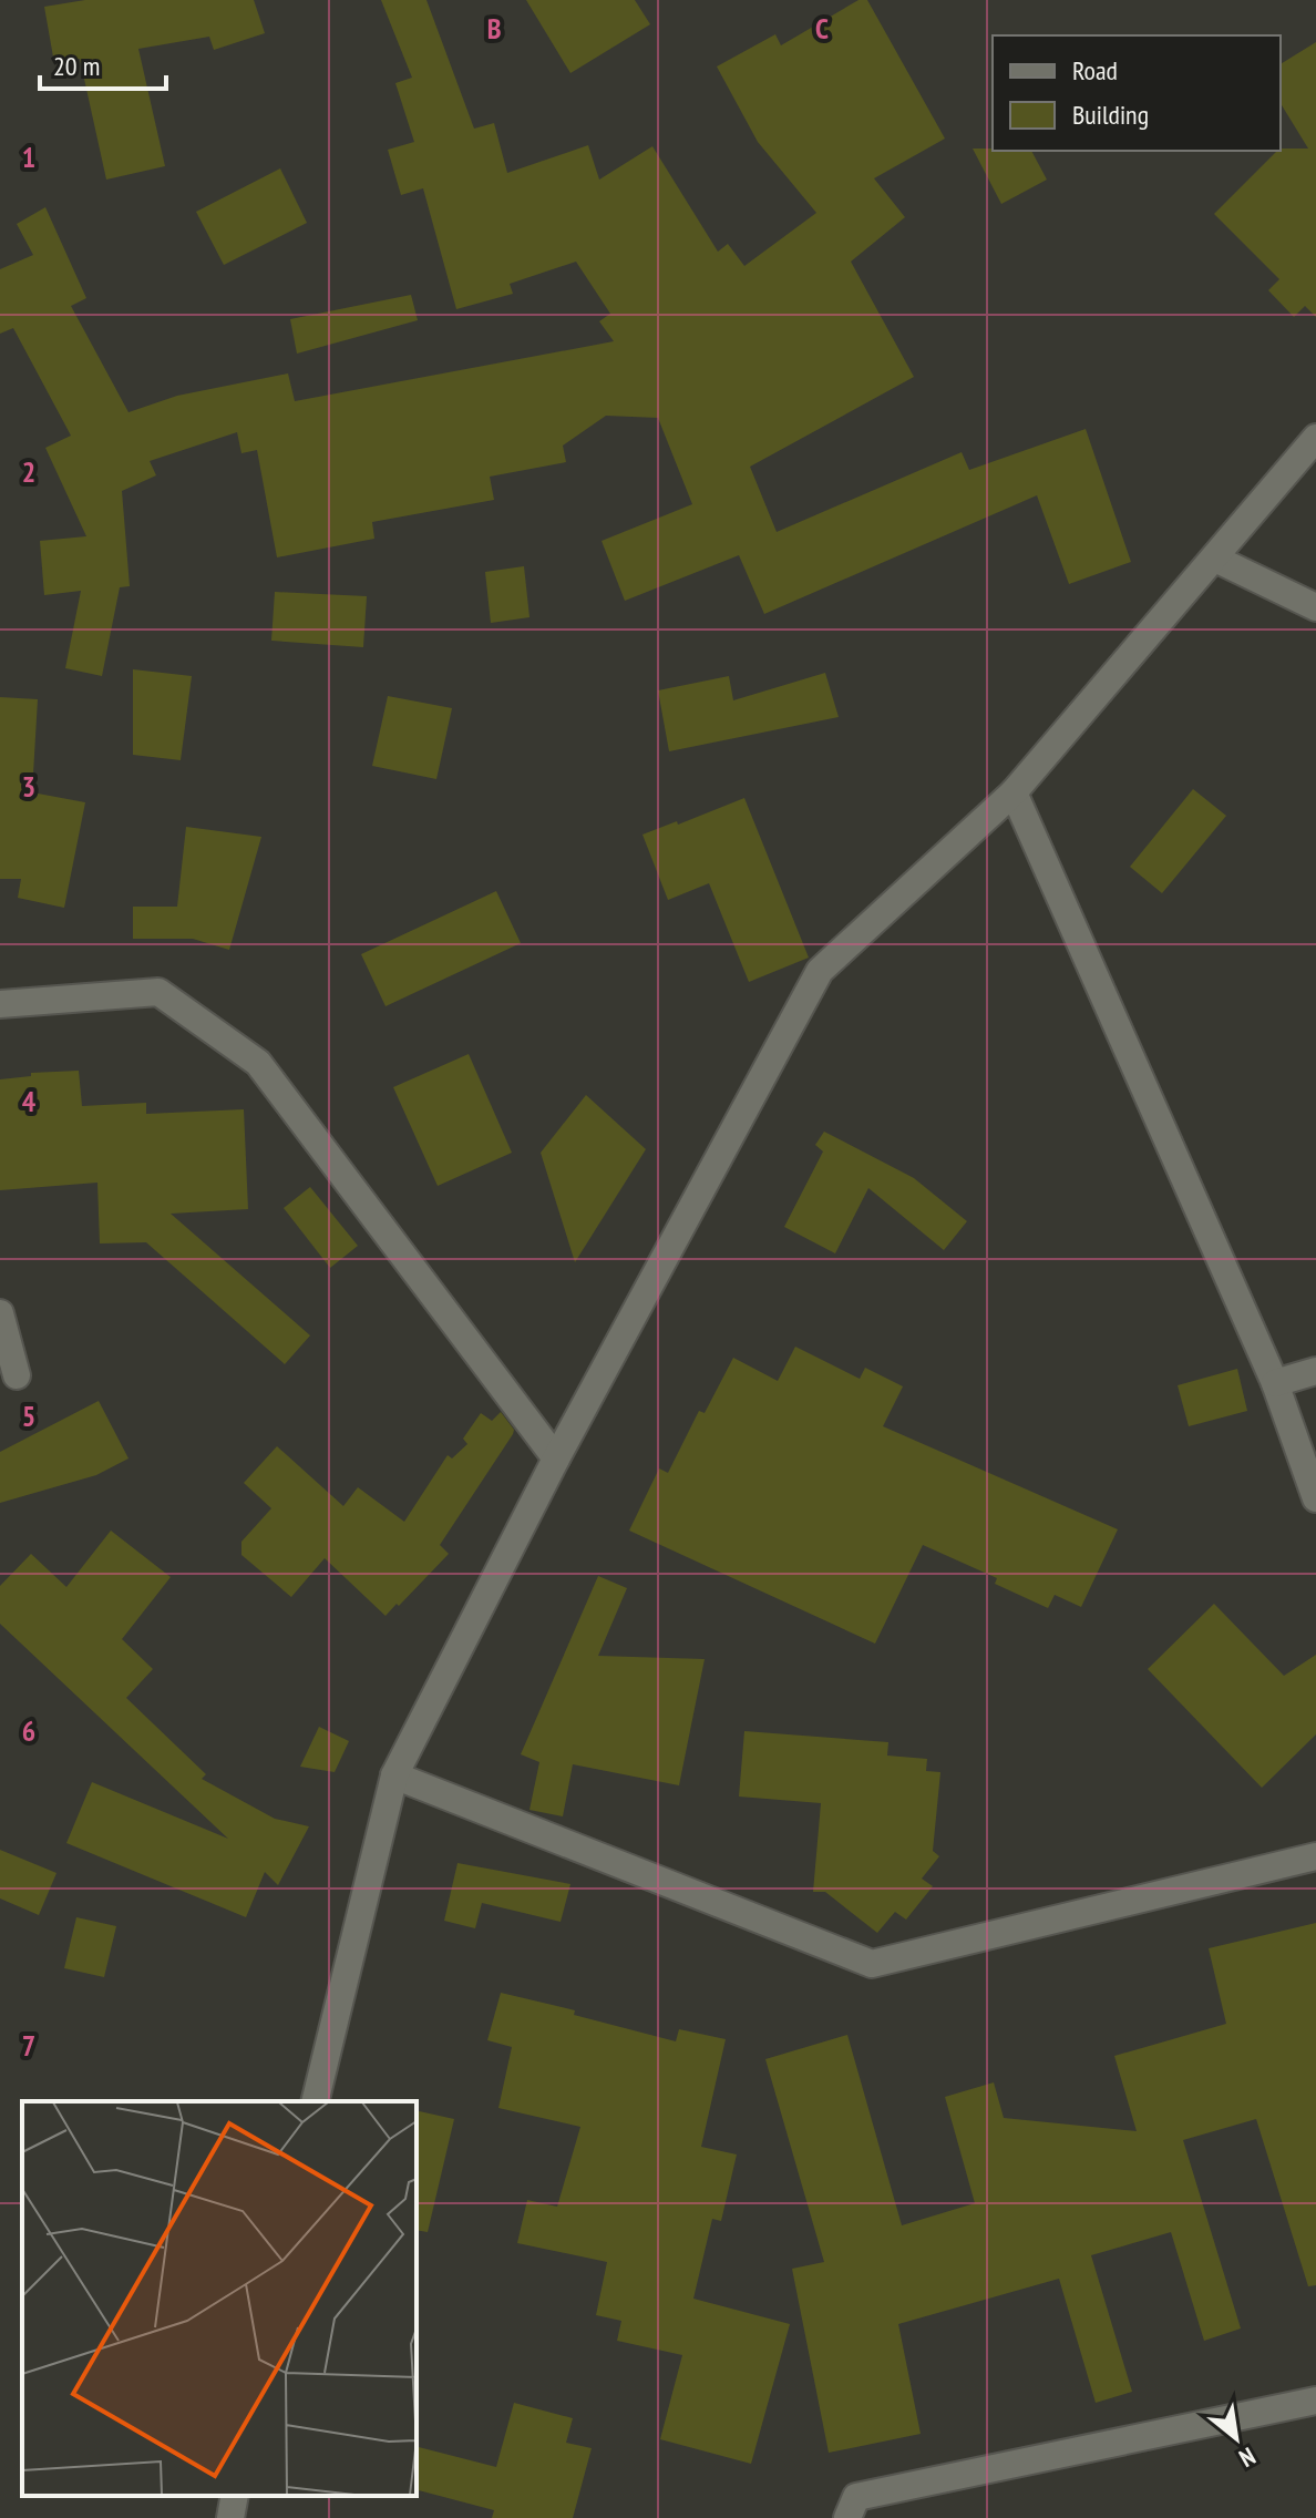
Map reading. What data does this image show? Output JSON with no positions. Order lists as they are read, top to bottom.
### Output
{
  "legend": ["Road", "Building"],
  "scale_bar": "20 m",
  "north": "bottom right",
  "grid": {
    "columns": ["B", "C"],
    "rows": [
      "1",
      "2",
      "3",
      "4",
      "5",
      "6",
      "7"
    ]
  }
}
